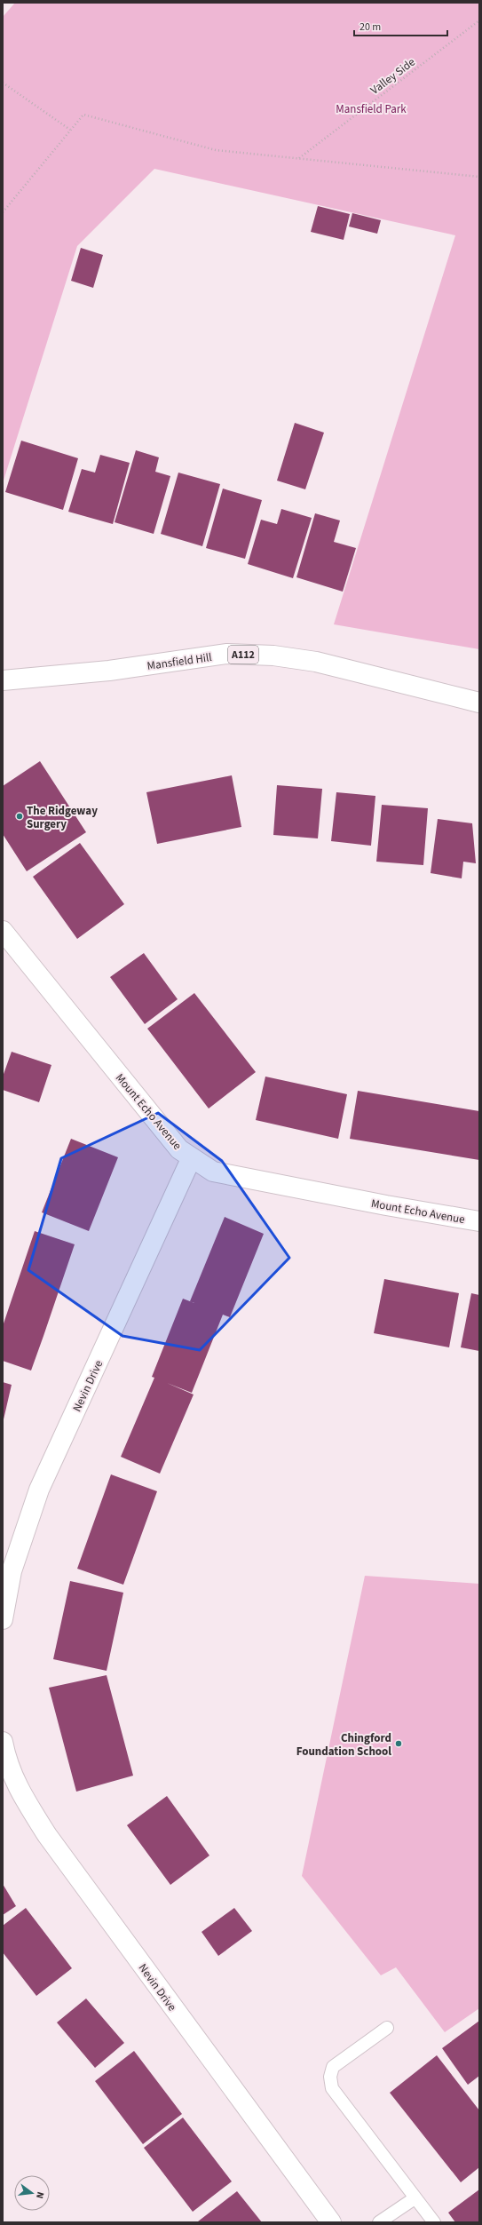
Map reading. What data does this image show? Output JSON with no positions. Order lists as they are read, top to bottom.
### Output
{
  "streets": {
    "street": [
      "A112",
      "Mansfield Hill",
      "Mount Echo Avenue",
      "Nevin Drive"
    ],
    "path": ["Valley Side"]
  },
  "crossings": [
    ["Mount Echo Avenue", "Nevin Drive"]
  ],
  "parks": ["Mansfield Park"],
  "places": ["The Ridgeway Surgery", "Chingford Foundation School"],
  "scale_bar": "20 m",
  "north": "right"
}
